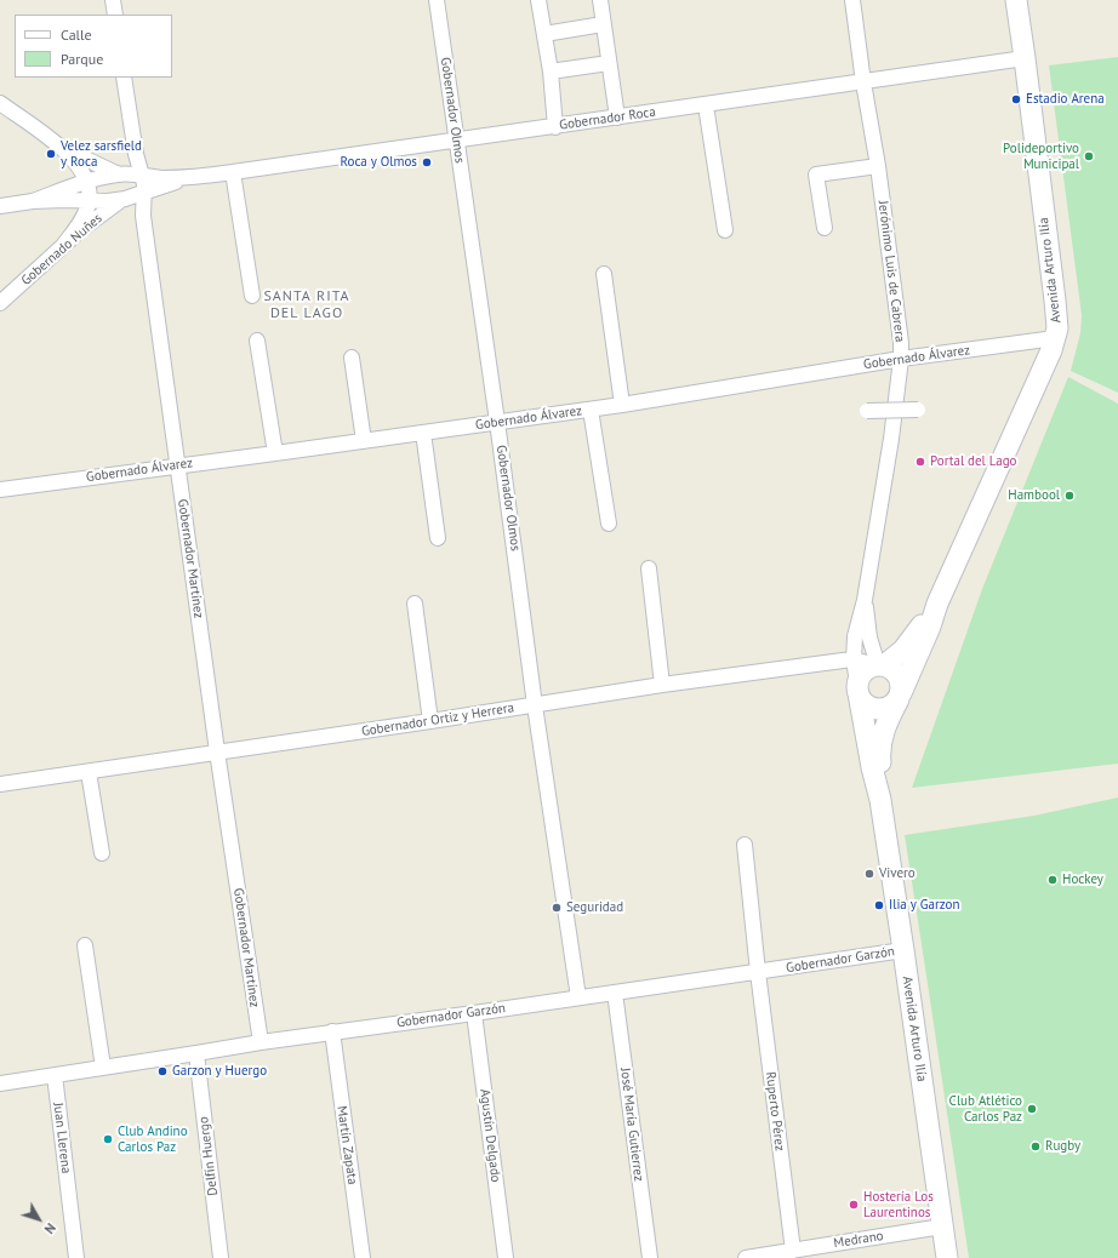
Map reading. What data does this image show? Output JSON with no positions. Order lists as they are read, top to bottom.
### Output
{
  "streets": {
    "main road": ["Avenida Arturo Ilía"],
    "street": [
      "Gobernador Olmos",
      "Gobernador Roca",
      "Gobernado Nuñes",
      "Jerónimo Luis de Cabrera",
      "Gobernado Álvarez",
      "Gobernador Martínez",
      "Gobernador Ortiz y Herrera",
      "Gobernador Garzón",
      "Ruperto Pérez",
      "José María Gutierrez",
      "Agustín Delgado",
      "Juan Llerena",
      "Martín Zapata",
      "Delfín Huergo",
      "Medrano"
    ]
  },
  "crossings": [
    ["Gobernador Olmos", "Gobernador Roca"],
    ["Gobernador Olmos", "Gobernado Álvarez"],
    ["Gobernador Olmos", "Gobernador Ortiz y Herrera"],
    ["Gobernador Olmos", "Gobernador Garzón"],
    ["Gobernador Roca", "Gobernado Nuñes"],
    ["Gobernador Roca", "Avenida Arturo Ilía"],
    ["Gobernador Roca", "Jerónimo Luis de Cabrera"],
    ["Gobernador Roca", "Gobernador Martínez"],
    ["Avenida Arturo Ilía", "Jerónimo Luis de Cabrera"],
    ["Avenida Arturo Ilía", "Gobernado Álvarez"],
    ["Avenida Arturo Ilía", "Gobernador Ortiz y Herrera"],
    ["Avenida Arturo Ilía", "Gobernador Garzón"],
    ["Avenida Arturo Ilía", "Medrano"],
    ["Jerónimo Luis de Cabrera", "Gobernado Álvarez"],
    ["Jerónimo Luis de Cabrera", "Gobernador Ortiz y Herrera"],
    ["Gobernado Álvarez", "Gobernador Martínez"],
    ["Gobernador Martínez", "Gobernador Ortiz y Herrera"],
    ["Gobernador Martínez", "Gobernador Garzón"],
    ["Gobernador Garzón", "Ruperto Pérez"],
    ["Gobernador Garzón", "José María Gutierrez"],
    ["Gobernador Garzón", "Agustín Delgado"],
    ["Gobernador Garzón", "Juan Llerena"],
    ["Gobernador Garzón", "Martín Zapata"],
    ["Gobernador Garzón", "Delfín Huergo"],
    ["Ruperto Pérez", "Medrano"]
  ],
  "districts": ["SANTA RITA DEL LAGO"],
  "places": [
    "Estadio Arena",
    "Velez sarsfield y Roca",
    "Polideportivo Municipal",
    "Roca y Olmos",
    "Portal del Lago",
    "Hambool",
    "Vivero",
    "Hockey",
    "Ilia y Garzon",
    "Seguridad",
    "Garzon y Huergo",
    "Club Atlético Carlos Paz",
    "Club Andino Carlos Paz",
    "Rugby",
    "Hostería Los Laurentinos"
  ],
  "legend": ["Calle", "Parque"],
  "north": "bottom right"
}
